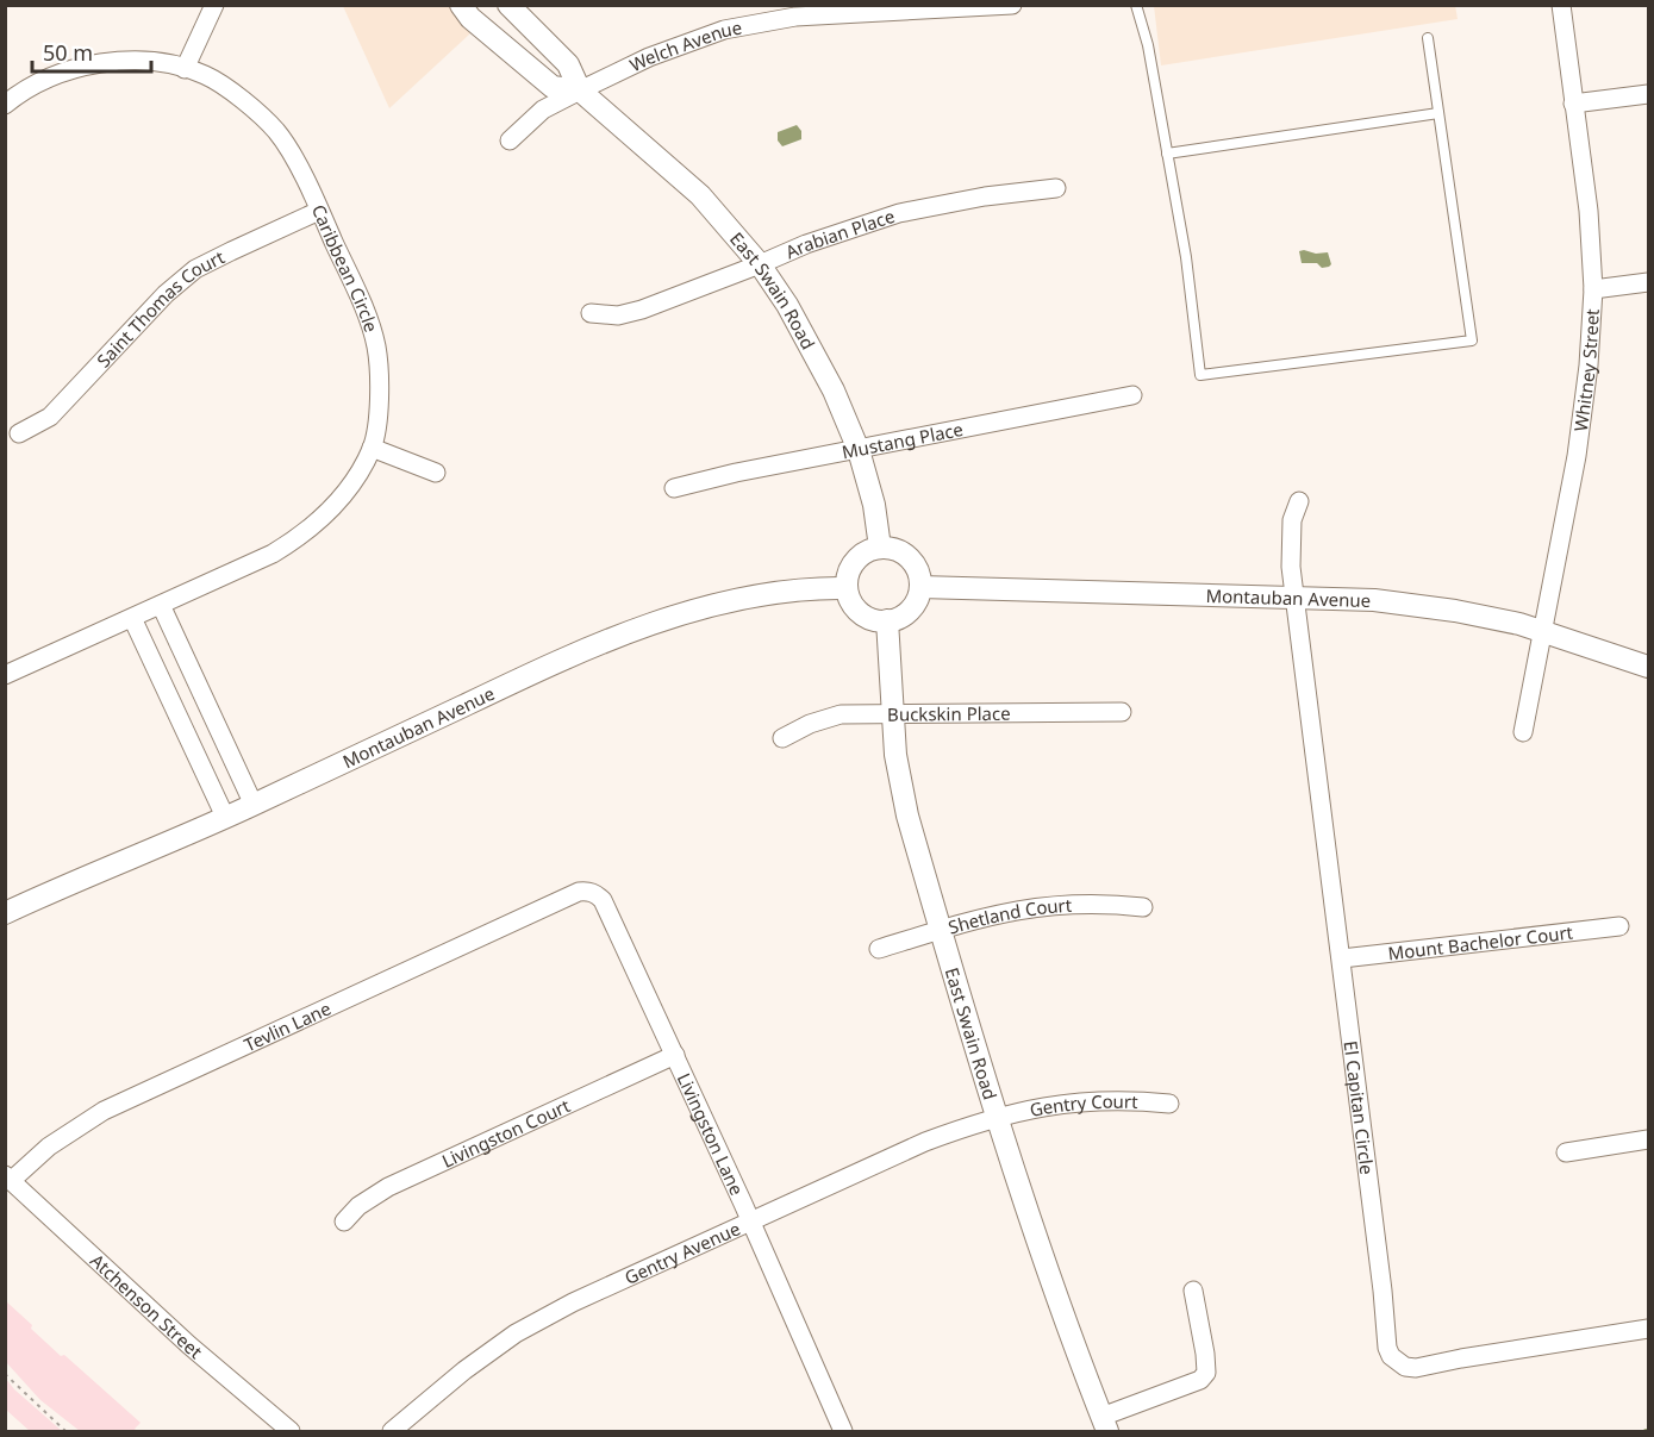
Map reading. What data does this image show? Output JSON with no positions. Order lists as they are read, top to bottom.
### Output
{
  "streets": {
    "street": [
      "Welch Avenue",
      "Arabian Place",
      "Caribbean Circle",
      "East Swain Road",
      "Saint Thomas Court",
      "Whitney Street",
      "Mustang Place",
      "Montauban Avenue",
      "Buckskin Place",
      "Shetland Court",
      "Mount Bachelor Court",
      "Tevlin Lane",
      "Gentry Court",
      "El Capitan Circle",
      "Livingston Court",
      "Livingston Lane",
      "Gentry Avenue",
      "Atchenson Street"
    ]
  },
  "crossings": [
    ["Welch Avenue", "East Swain Road"],
    ["Arabian Place", "East Swain Road"],
    ["Caribbean Circle", "Saint Thomas Court"],
    ["East Swain Road", "Mustang Place"],
    ["East Swain Road", "Montauban Avenue"],
    ["East Swain Road", "Buckskin Place"],
    ["East Swain Road", "Shetland Court"],
    ["East Swain Road", "Gentry Court"],
    ["East Swain Road", "Gentry Avenue"],
    ["Whitney Street", "Montauban Avenue"],
    ["Montauban Avenue", "El Capitan Circle"],
    ["Mount Bachelor Court", "El Capitan Circle"],
    ["Tevlin Lane", "Livingston Lane"],
    ["Tevlin Lane", "Atchenson Street"],
    ["Gentry Court", "Gentry Avenue"],
    ["Livingston Court", "Livingston Lane"],
    ["Livingston Lane", "Gentry Avenue"]
  ],
  "scale_bar": "50 m"
}
